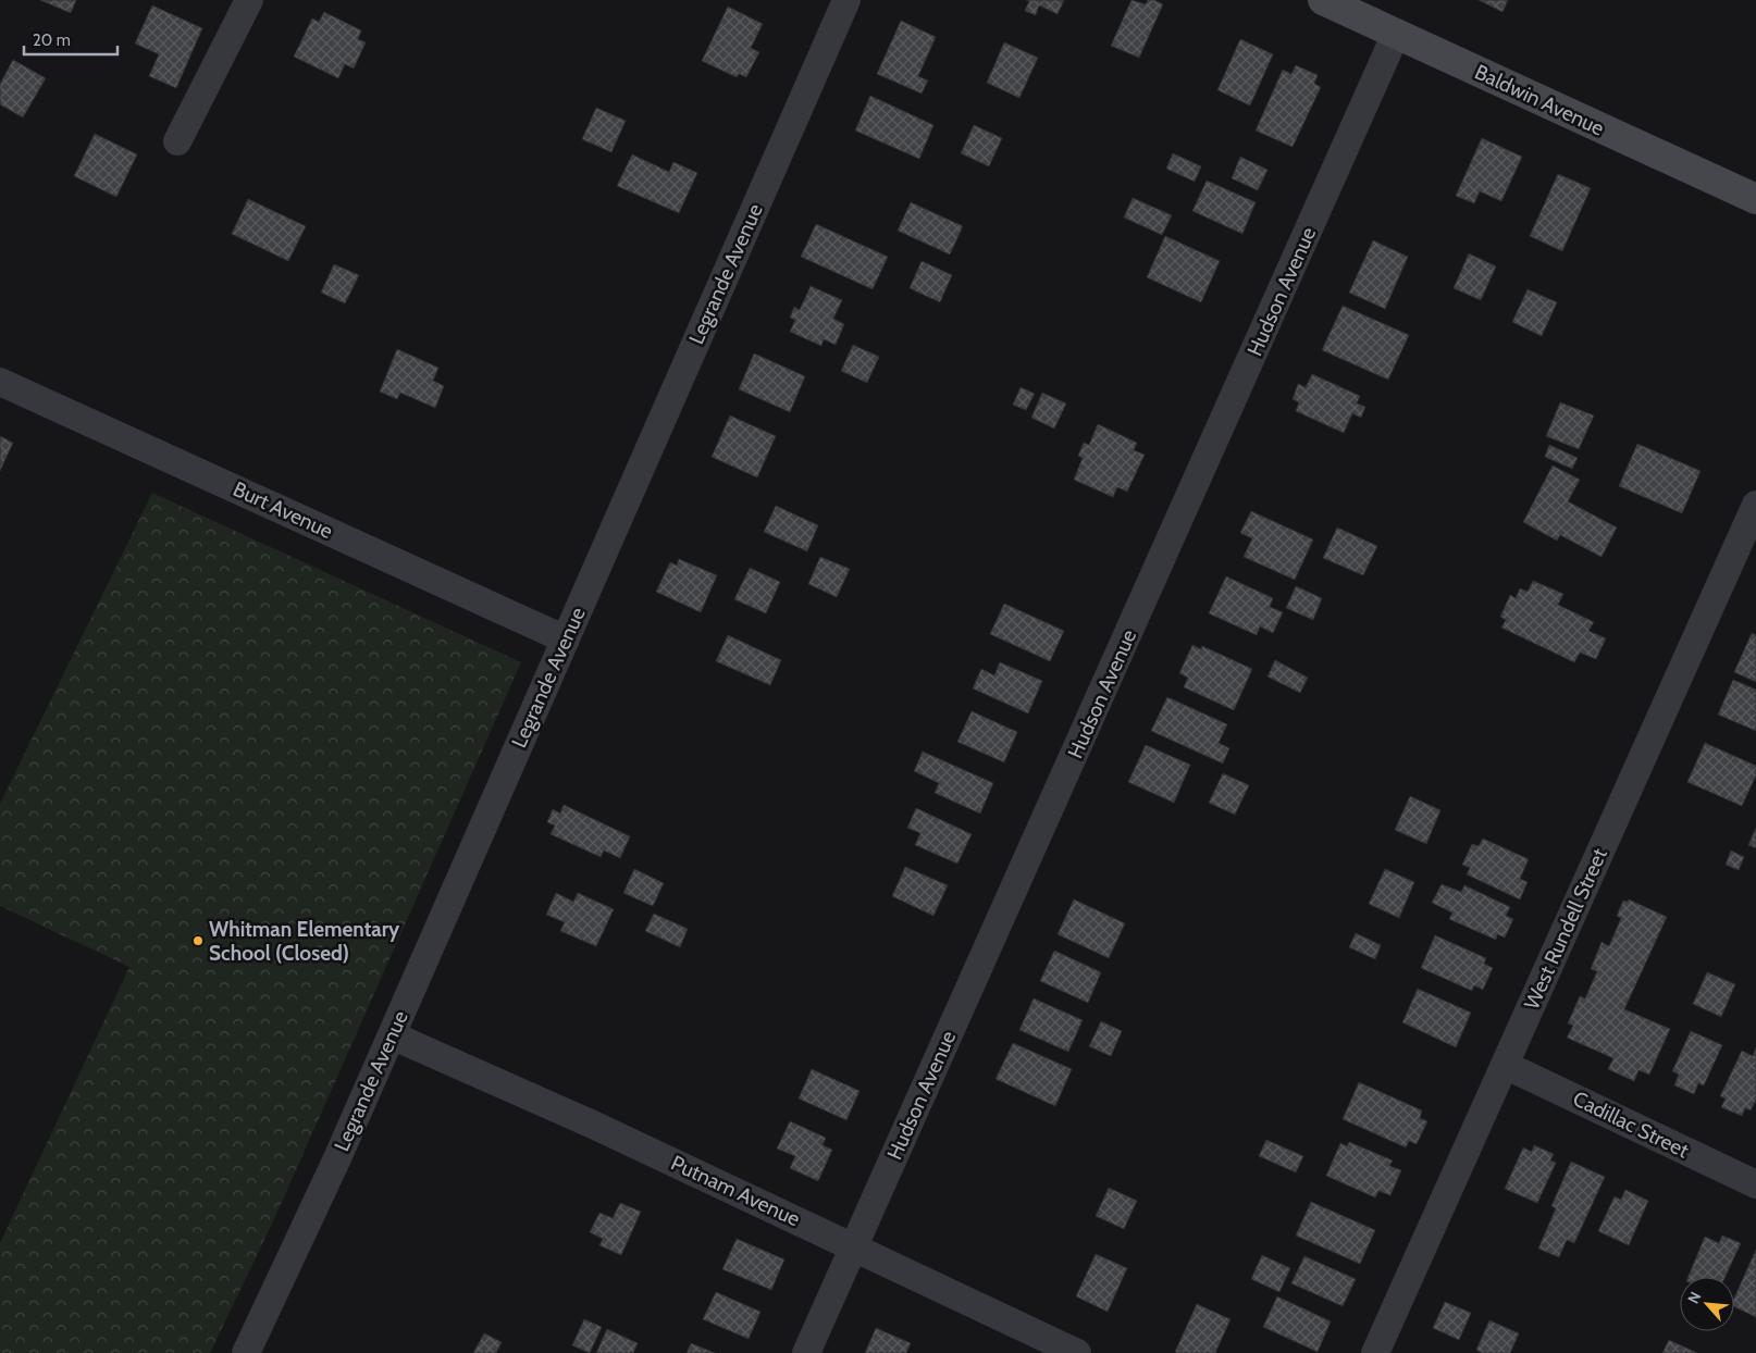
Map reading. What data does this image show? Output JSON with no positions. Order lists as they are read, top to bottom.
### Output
{
  "streets": {
    "main road": ["Baldwin Avenue"],
    "street": [
      "Legrande Avenue",
      "Hudson Avenue",
      "Burt Avenue",
      "West Rundell Street",
      "Cadillac Street",
      "Putnam Avenue"
    ]
  },
  "crossings": [
    ["Baldwin Avenue", "Hudson Avenue"],
    ["Legrande Avenue", "Burt Avenue"],
    ["Legrande Avenue", "Putnam Avenue"],
    ["Hudson Avenue", "Putnam Avenue"],
    ["West Rundell Street", "Cadillac Street"]
  ],
  "places": ["Whitman Elementary School (Closed)"],
  "scale_bar": "20 m",
  "north": "top left"
}
